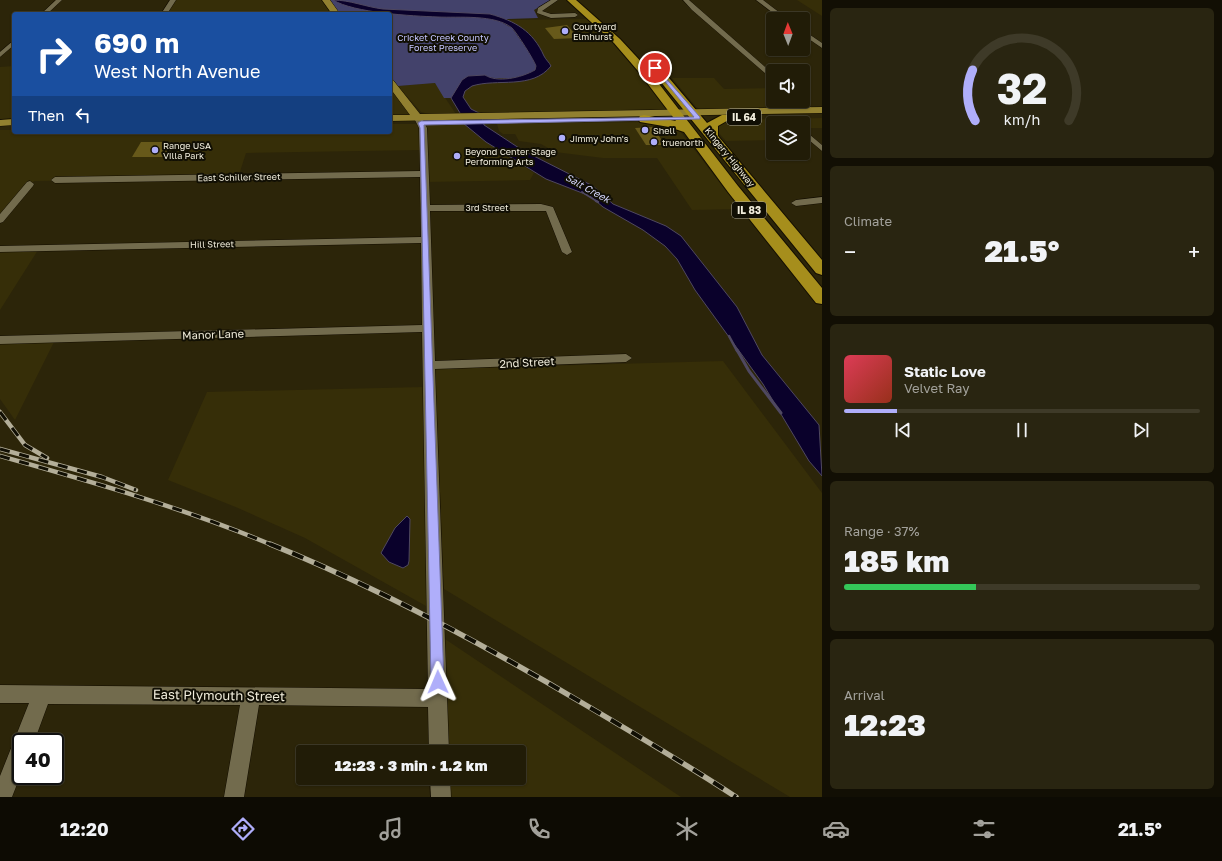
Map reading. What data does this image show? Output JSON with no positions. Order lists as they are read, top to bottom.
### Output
{
  "streets": {
    "highway": ["Kingery Highway", "IL 83"],
    "main road": ["IL 64"],
    "street": [
      "East Schiller Street",
      "3rd Street",
      "Hill Street",
      "Manor Lane",
      "2nd Street",
      "East Plymouth Street"
    ]
  },
  "crossings": [
    ["IL 64", "Kingery Highway"],
    ["Kingery Highway", "IL 83"]
  ],
  "water": ["Salt Creek"],
  "parks": ["Cricket Creek County Forest Preserve"],
  "places": [
    "Courtyard Elmhurst",
    "Shell",
    "Jimmy John's",
    "truenorth",
    "Range USA Villa Park",
    "Beyond Center Stage Performing Arts"
  ],
  "north": "top",
  "page": {
    "turn": ["690 m", "West North Avenue"],
    "then": "Then",
    "tile": [
      "Climate",
      ["Range · 37%", "185 km"],
      ["Arrival", "12:23"]
    ],
    "heat": ["−", "21.5°", "+"],
    "song": ["Static Love", "Velvet Ray"],
    "limit": "40",
    "trip": "12:23 · 3 min · 1.2 km",
    "tabs": ["12:20", "21.5°"],
    "gauge": ["32", "km/h"]
  }
}
